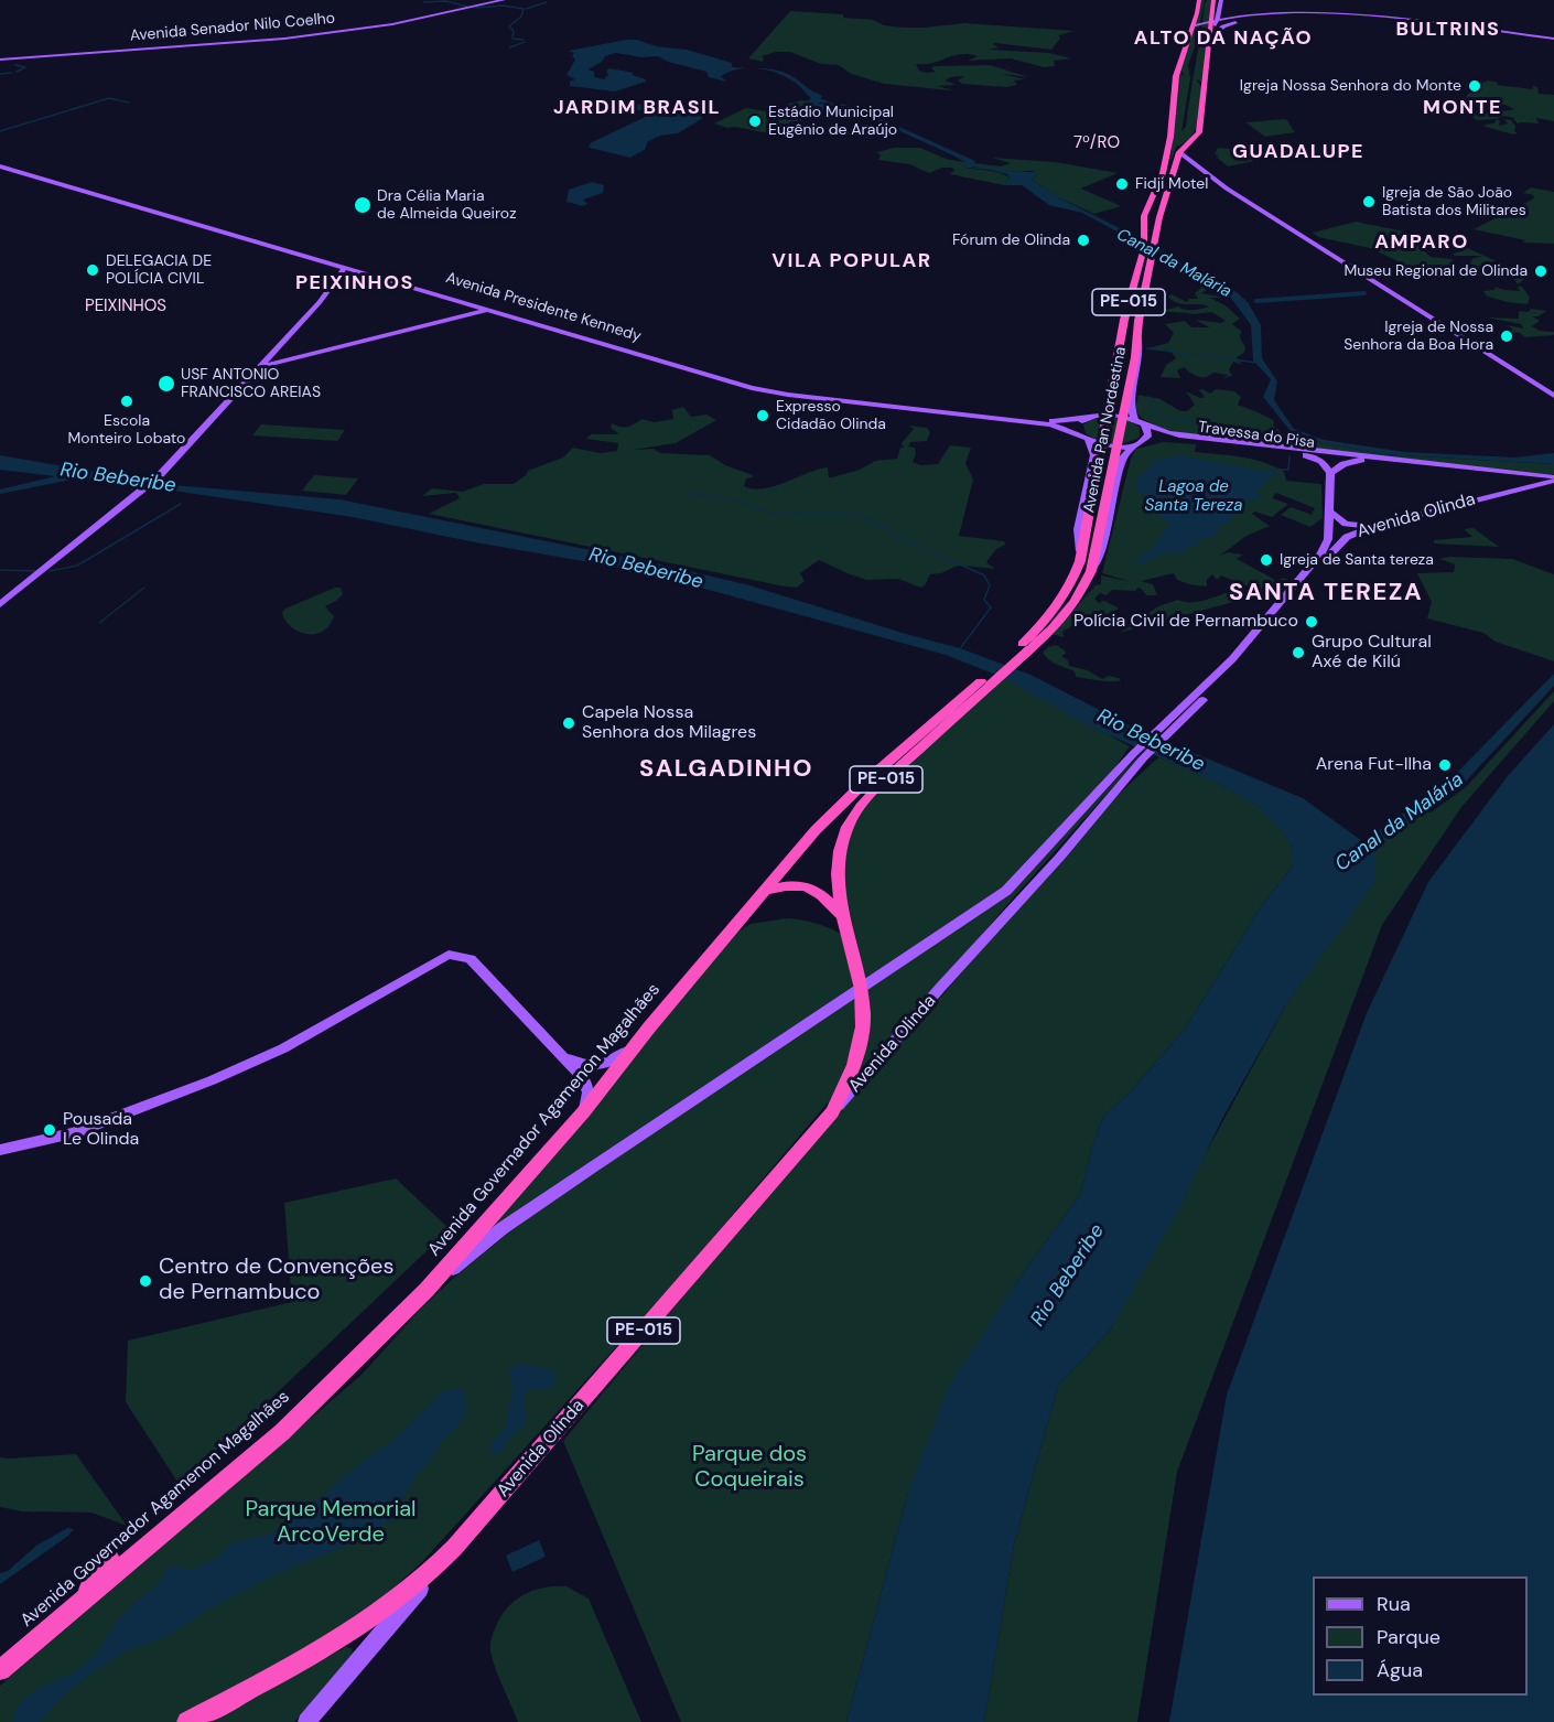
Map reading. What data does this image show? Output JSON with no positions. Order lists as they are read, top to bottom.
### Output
{
  "streets": {
    "highway": [
      "PE-015",
      "Avenida Pan Nordestina",
      "Avenida Olinda",
      "Avenida Governador Agamenon Magalhães"
    ],
    "main road": ["Avenida Senador Nilo Coelho", "Avenida Presidente Kennedy", "Travessa do Pisa"]
  },
  "crossings": [
    ["PE-015", "Avenida Pan Nordestina"],
    ["PE-015", "Avenida Olinda"],
    ["Avenida Presidente Kennedy", "Avenida Pan Nordestina"],
    ["Avenida Presidente Kennedy", "Travessa do Pisa"],
    ["Avenida Presidente Kennedy", "Avenida Governador Agamenon Magalhães"],
    ["Avenida Pan Nordestina", "Avenida Governador Agamenon Magalhães"],
    ["Travessa do Pisa", "Avenida Olinda"],
    ["Travessa do Pisa", "Avenida Governador Agamenon Magalhães"],
    ["Avenida Olinda", "Avenida Governador Agamenon Magalhães"]
  ],
  "districts": [
    "BULTRINS",
    "ALTO DA NAÇÃO",
    "JARDIM BRASIL",
    "MONTE",
    "7º/RO",
    "GUADALUPE",
    "AMPARO",
    "VILA POPULAR",
    "PEIXINHOS",
    "PEIXINHOS",
    "SANTA TEREZA",
    "SALGADINHO"
  ],
  "water": ["Canal da Malária", "Rio Beberibe", "Lagoa de Santa Tereza"],
  "parks": ["Parque dos Coqueirais", "Parque Memorial ArcoVerde"],
  "places": [
    "Igreja Nossa Senhora do Monte",
    "Estádio Municipal Eugênio de Araújo",
    "Fidji Motel",
    "Igreja de São João Batista dos Militares",
    "Dra Célia Maria de Almeida Queiroz",
    "Fórum de Olinda",
    "DELEGACIA DE POLÍCIA CIVIL",
    "Museu Regional de Olinda",
    "Igreja de Nossa Senhora da Boa Hora",
    "USF ANTONIO FRANCISCO AREIAS",
    "Escola Monteiro Lobato",
    "Expresso Cidadão Olinda",
    "Igreja de Santa tereza",
    "Polícia Civil de Pernambuco",
    "Grupo Cultural Axé de Kilú",
    "Capela Nossa Senhora dos Milagres",
    "Arena Fut-Ilha",
    "Pousada Le Olinda",
    "Centro de Convenções de Pernambuco"
  ],
  "legend": ["Rua", "Parque", "Água"]
}
